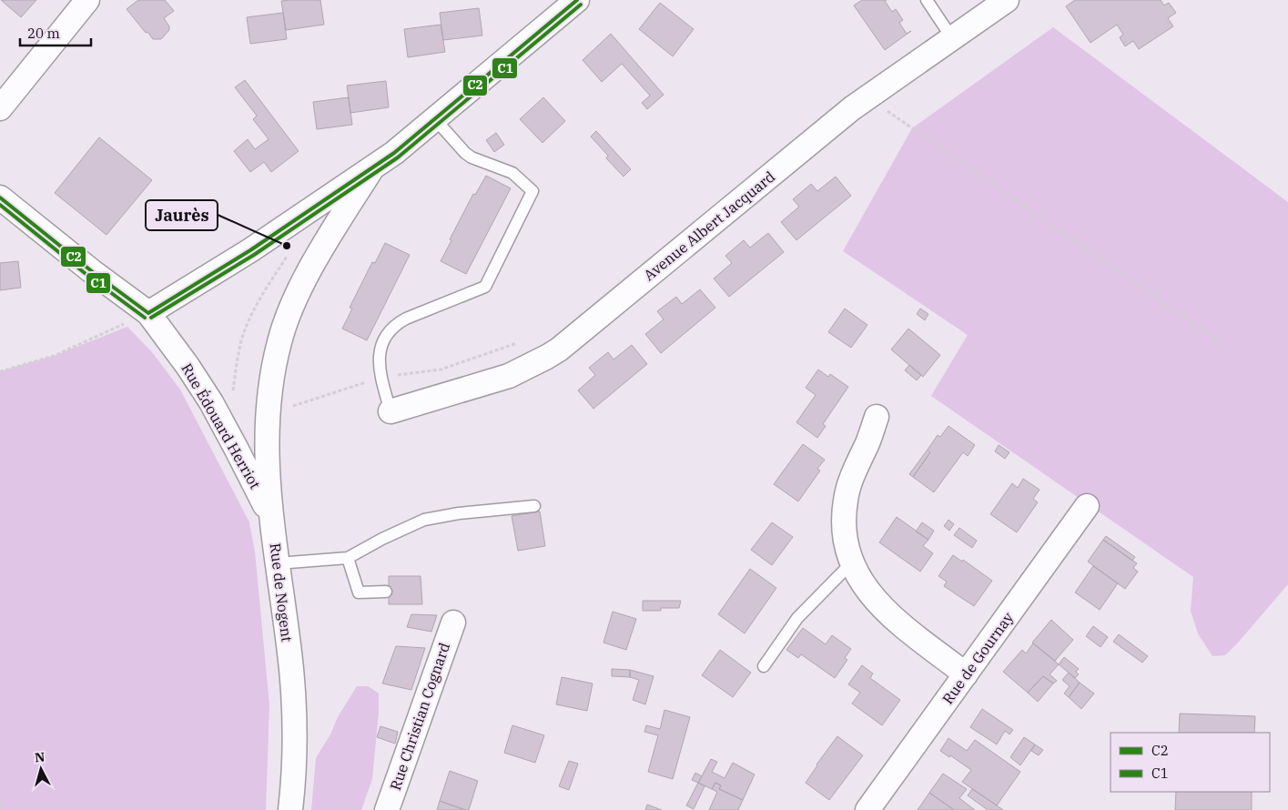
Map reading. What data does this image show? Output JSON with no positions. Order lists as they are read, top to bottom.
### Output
{
  "streets": {
    "street": [
      "Avenue Albert Jacquard",
      "Rue Édouard Herriot",
      "Rue de Nogent",
      "Rue de Gournay",
      "Rue Christian Cognard"
    ]
  },
  "crossings": [
    ["Rue Édouard Herriot", "Rue de Nogent"]
  ],
  "places": ["Jaurès"],
  "lines": ["transit line C2", "transit line C1"],
  "legend": ["C2", "C1"],
  "scale_bar": "20 m",
  "north": "top"
}
